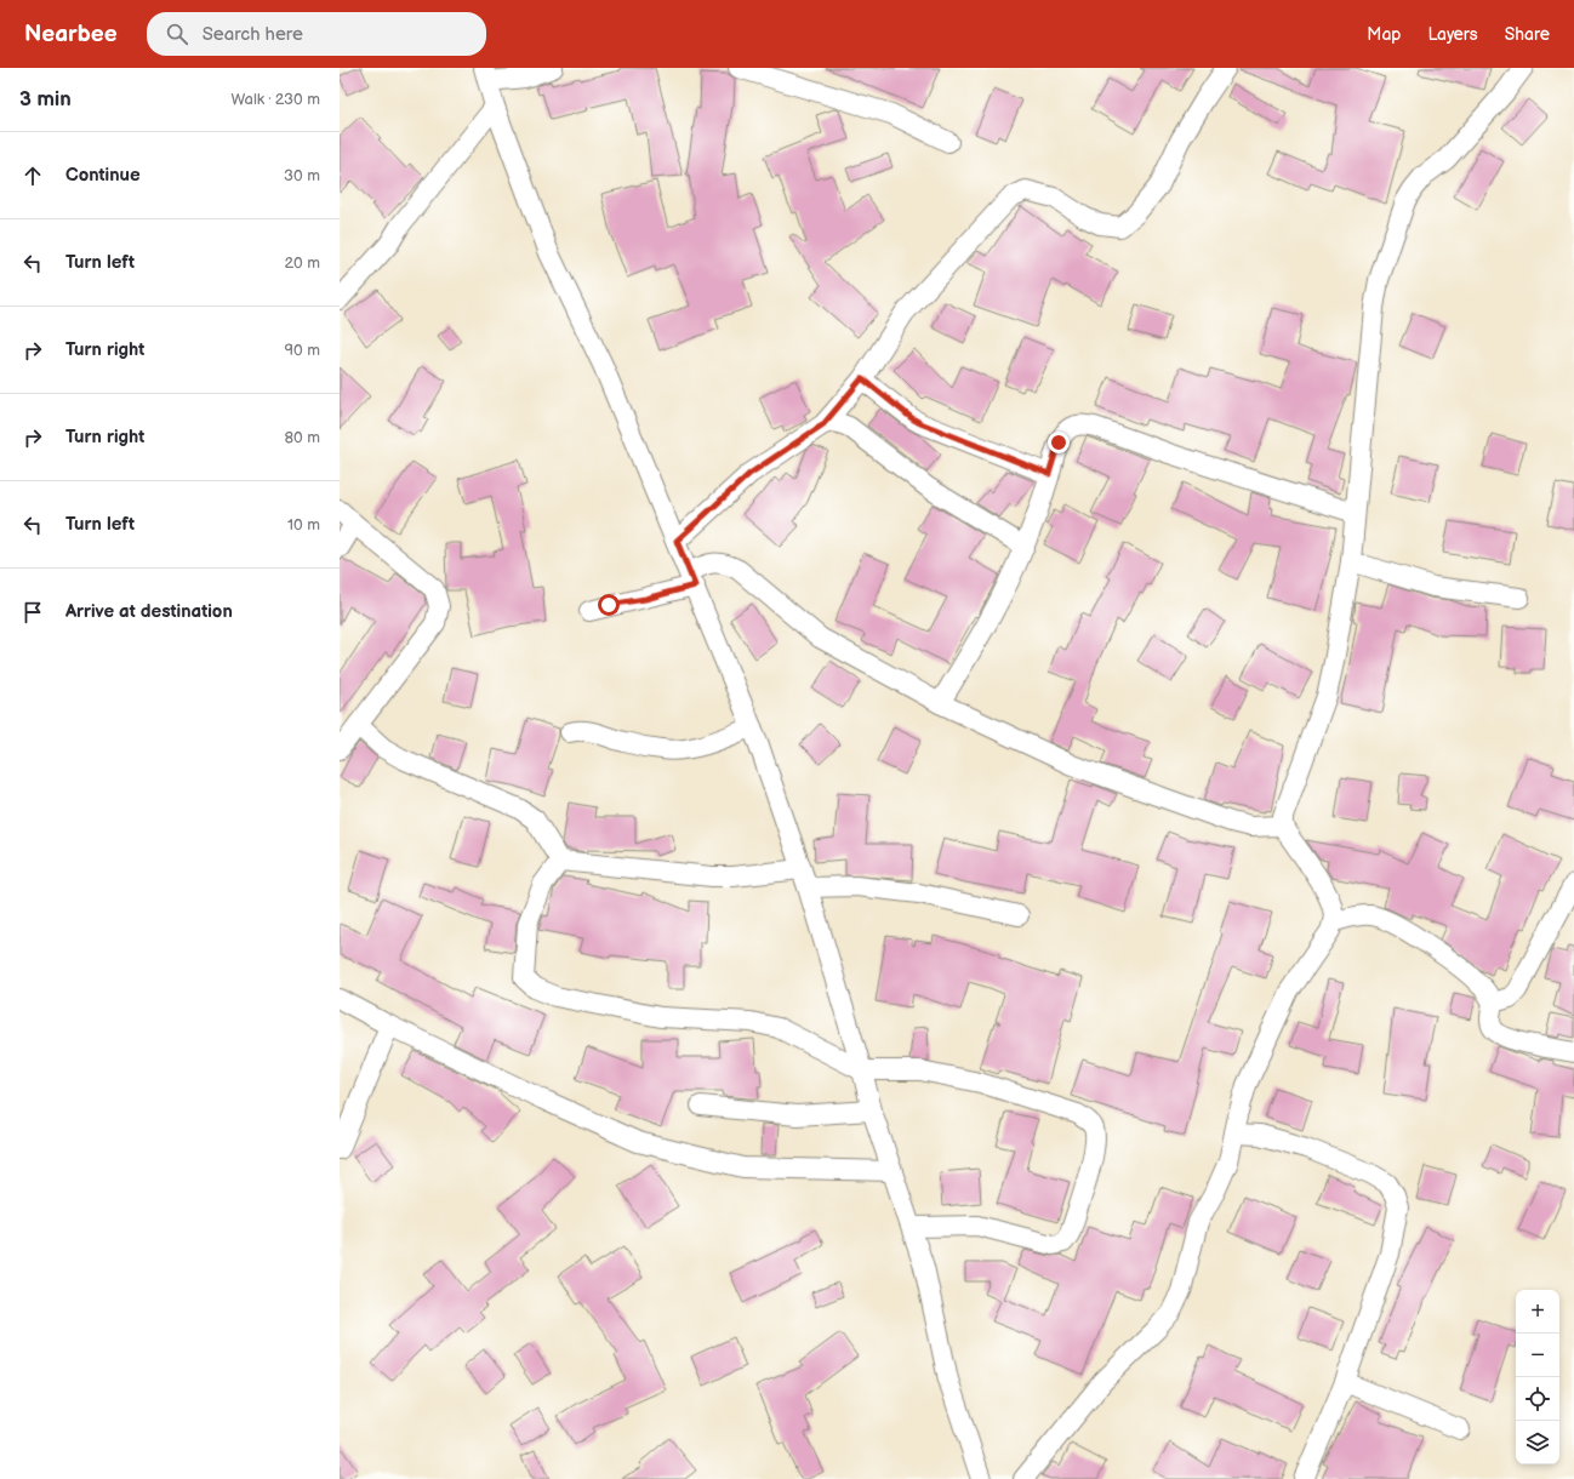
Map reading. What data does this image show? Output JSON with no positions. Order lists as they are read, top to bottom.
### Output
{
  "page": {
    "header": "Nearbee",
    "search": "Search here",
    "nav": ["Map", "Layers", "Share"],
    "heading": ["3 min", "Walk · 230 m"],
    "list": [
      ["Continue", "30 m"],
      ["Turn left", "20 m"],
      ["Turn right", "90 m"],
      ["Turn right", "80 m"],
      ["Turn left", "10 m"],
      "Arrive at destination"
    ],
    "map_buttons": ["+", "−"]
  }
}
